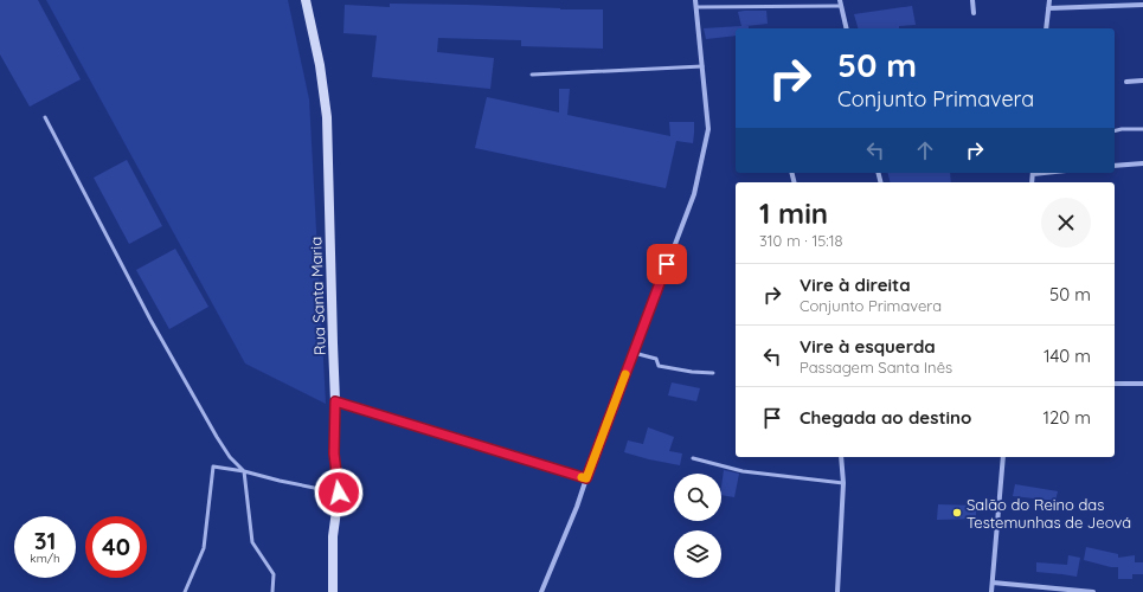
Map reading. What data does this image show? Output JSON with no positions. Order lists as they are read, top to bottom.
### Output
{
  "streets": {
    "street": ["Rua Santa Maria"]
  },
  "places": ["Salão do Reino das Testemunhas de Jeová"],
  "page": {
    "turn": ["50 m", "Conjunto Primavera"],
    "heading": ["1 min", "310 m · 15:18"],
    "list": [
      {
        "name": "Vire à direita",
        "note": "Conjunto Primavera",
        "value": "50 m"
      },
      {
        "name": "Vire à esquerda",
        "note": "Passagem Santa Inês",
        "value": "140 m"
      },
      {
        "name": "Chegada ao destino",
        "value": "120 m"
      }
    ],
    "speed": "31 km/h",
    "limit": "40"
  }
}
